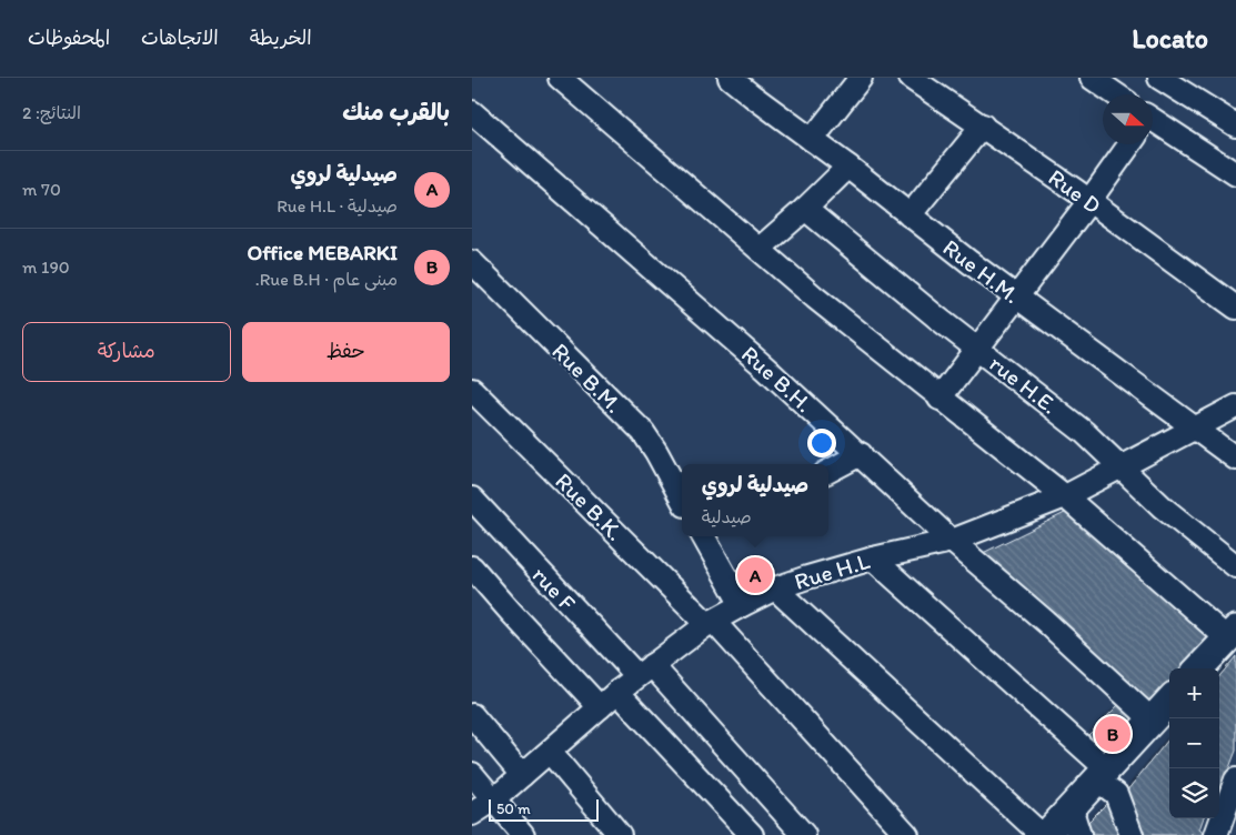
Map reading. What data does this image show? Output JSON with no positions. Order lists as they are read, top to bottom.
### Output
{
  "streets": {
    "street": [
      "Rue D",
      "Rue H.M.",
      "Rue B.M.",
      "Rue B.H.",
      "rue H.E.",
      "Rue B.K.",
      "Rue H.L",
      "rue F"
    ]
  },
  "crossings": [
    ["Rue H.M.", "Rue H.L"],
    ["Rue B.H.", "Rue H.L"],
    ["rue H.E.", "Rue H.L"],
    ["Rue B.K.", "Rue H.L"],
    ["Rue H.L", "rue F"]
  ],
  "scale_bar": "50 m",
  "north": "right",
  "page": {
    "header": "Locato",
    "nav": ["الخريطة", "الاتجاهات", "المحفوظات"],
    "heading": ["بالقرب منك", "النتائج: 2"],
    "list": [
      {
        "mark": "A",
        "name": "صيدلية لروي",
        "note": "صيدلية · Rue H.L",
        "value": "70 m"
      },
      {
        "mark": "B",
        "name": "Office MEBARKI",
        "note": "مبنى عام · Rue B.H.",
        "value": "190 m"
      }
    ],
    "buttons": ["حفظ", "مشاركة"],
    "popup": ["صيدلية لروي", "صيدلية"],
    "pins": ["A", "B"],
    "map_buttons": ["+", "−"],
    "scale": "50 m"
  }
}
